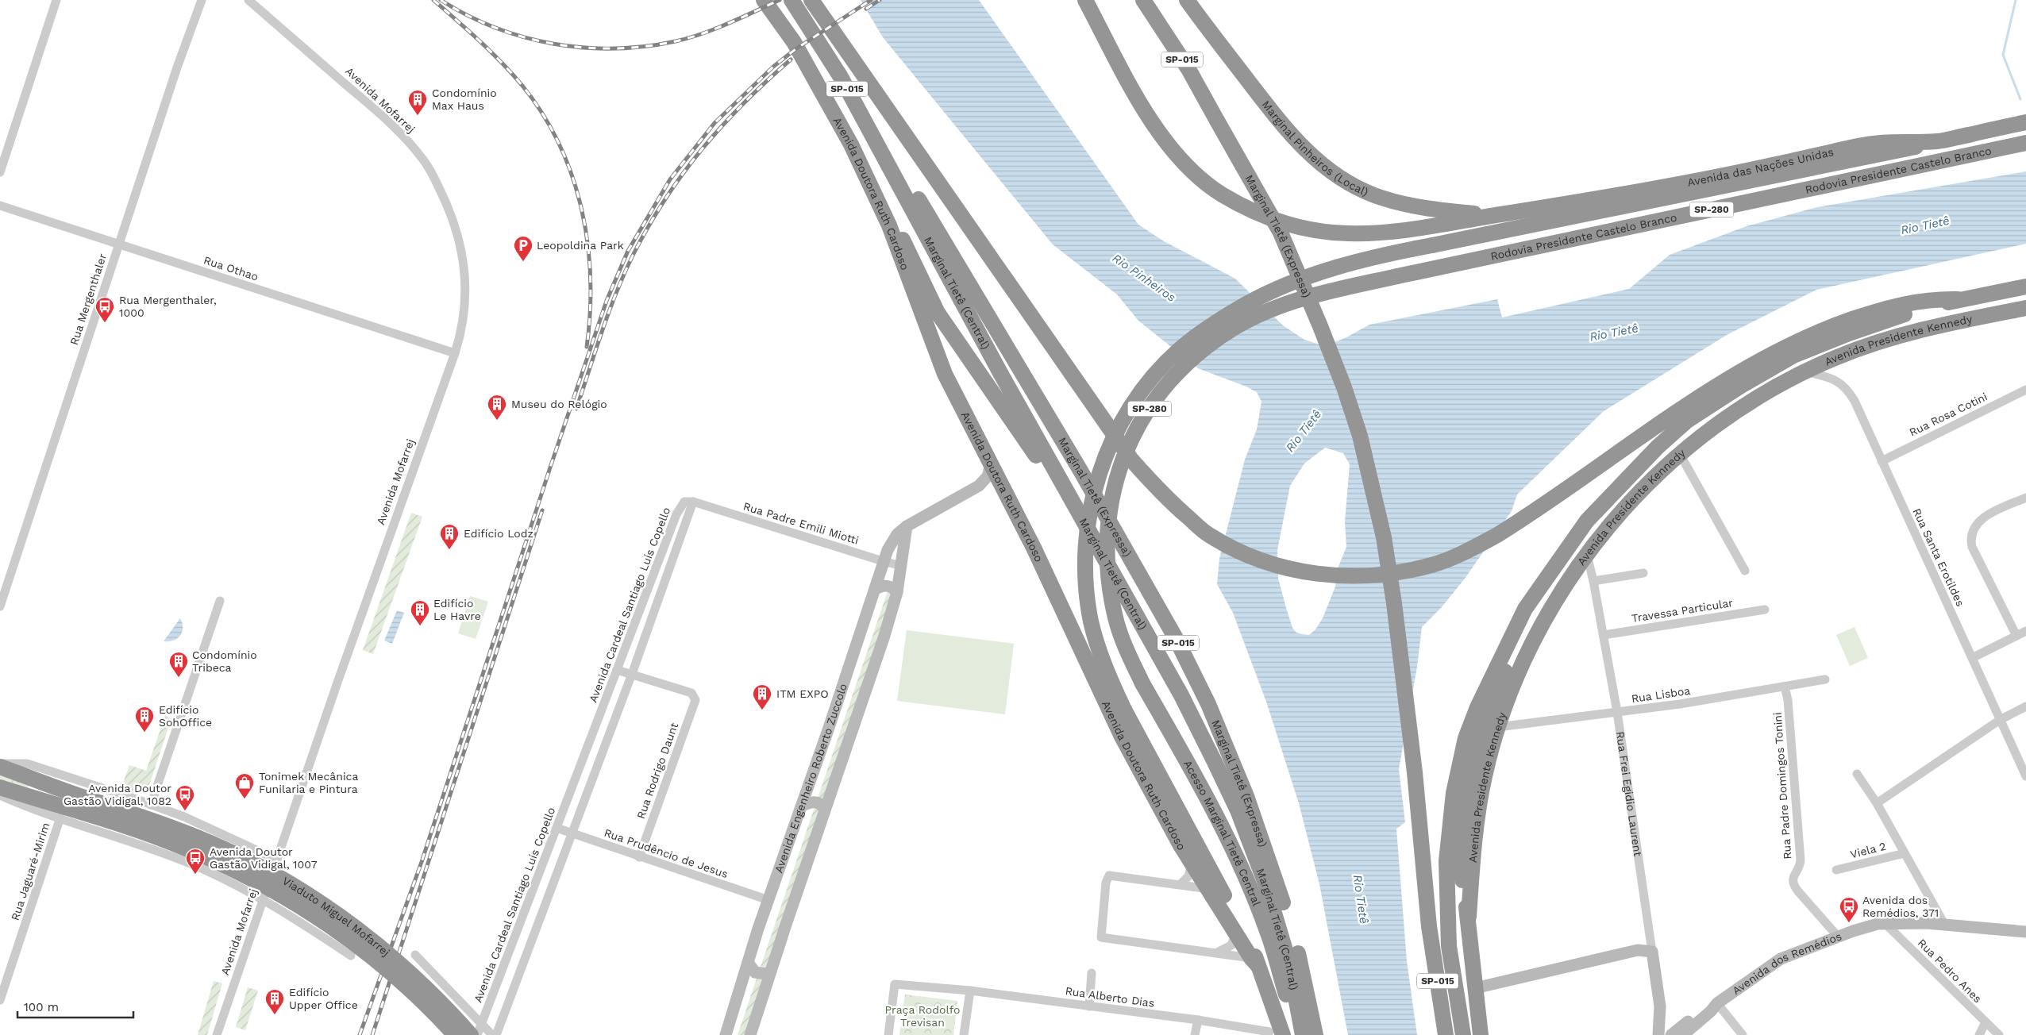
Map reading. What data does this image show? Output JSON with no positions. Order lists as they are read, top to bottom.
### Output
{
  "streets": {
    "highway": [
      "SP-015",
      "Marginal Pinheiros (Local)",
      "Avenida das Nações Unidas",
      "Rodovia Presidente Castelo Branco",
      "Avenida Doutora Ruth Cardoso",
      "SP-280",
      "Marginal Tietê (Expressa)",
      "Marginal Tietê (Central)",
      "Avenida Presidente Kennedy",
      "Acesso Marginal Tietê Central",
      "Viaduto Miguel Mofarrej"
    ],
    "street": [
      "Avenida Mofarrej",
      "Rua Othao",
      "Rua Mergenthaler",
      "Rua Rosa Cotini",
      "Rua Padre Emili Miotti",
      "Rua Santa Erotildes",
      "Avenida Cardeal Santiago Luís Copello",
      "Travessa Particular",
      "Rua Lisboa",
      "Rua Rodrigo Daunt",
      "Avenida Engenheiro Roberto Zuccolo",
      "Rua Padre Domingos Tonini",
      "Rua Frei Egidio Laurent",
      "Viela 2",
      "Rua Prudêncio de Jesus",
      "Rua Jaguaré-Mirim",
      "Avenida dos Remédios",
      "Rua Pedro Anes",
      "Rua Alberto Dias"
    ]
  },
  "crossings": [
    ["Avenida Mofarrej", "Rua Othao"],
    ["Marginal Pinheiros (Local)", "Avenida das Nações Unidas"],
    ["Rodovia Presidente Castelo Branco", "Acesso Marginal Tietê Central"],
    ["Avenida Doutora Ruth Cardoso", "Avenida Engenheiro Roberto Zuccolo"],
    ["Marginal Tietê (Expressa)", "Marginal Tietê (Central)"],
    ["Marginal Tietê (Expressa)", "Acesso Marginal Tietê Central"],
    ["Rua Othao", "Rua Mergenthaler"],
    ["Marginal Tietê (Central)", "Acesso Marginal Tietê Central"],
    ["Avenida Presidente Kennedy", "Rua Santa Erotildes"],
    ["Avenida Presidente Kennedy", "Rua Lisboa"],
    ["Avenida Presidente Kennedy", "Rua Frei Egidio Laurent"],
    ["Rua Rosa Cotini", "Rua Santa Erotildes"],
    ["Rua Padre Emili Miotti", "Avenida Cardeal Santiago Luís Copello"],
    ["Rua Padre Emili Miotti", "Avenida Engenheiro Roberto Zuccolo"],
    ["Avenida Cardeal Santiago Luís Copello", "Rua Rodrigo Daunt"],
    ["Avenida Cardeal Santiago Luís Copello", "Rua Prudêncio de Jesus"],
    ["Travessa Particular", "Rua Frei Egidio Laurent"],
    ["Rua Lisboa", "Rua Padre Domingos Tonini"],
    ["Rua Lisboa", "Rua Frei Egidio Laurent"],
    ["Rua Rodrigo Daunt", "Rua Prudêncio de Jesus"],
    ["Avenida Engenheiro Roberto Zuccolo", "Rua Prudêncio de Jesus"],
    ["Rua Padre Domingos Tonini", "Avenida dos Remédios"],
    ["Avenida dos Remédios", "Rua Pedro Anes"]
  ],
  "water": ["Rio Tietê", "Rio Pinheiros"],
  "parks": ["Praça Rodolfo Trevisan"],
  "places": {
    "building": [
      "Condomínio Max Haus",
      "Museu do Relógio",
      "Edifício Lodz",
      "Edifício Le Havre",
      "Condomínio Tribeca",
      "ITM EXPO",
      "Edifício SohOffice",
      "Edifício Upper Office"
    ],
    "parking": ["Leopoldina Park"],
    "bus stop": [
      "Rua Mergenthaler, 1000",
      "Avenida Doutor Gastão Vidigal, 1082",
      "Avenida Doutor Gastão Vidigal, 1007",
      "Avenida dos Remédios, 371"
    ],
    "shop": ["Tonimek Mecânica Funilaria e Pintura"]
  },
  "scale_bar": "100 m"
}
